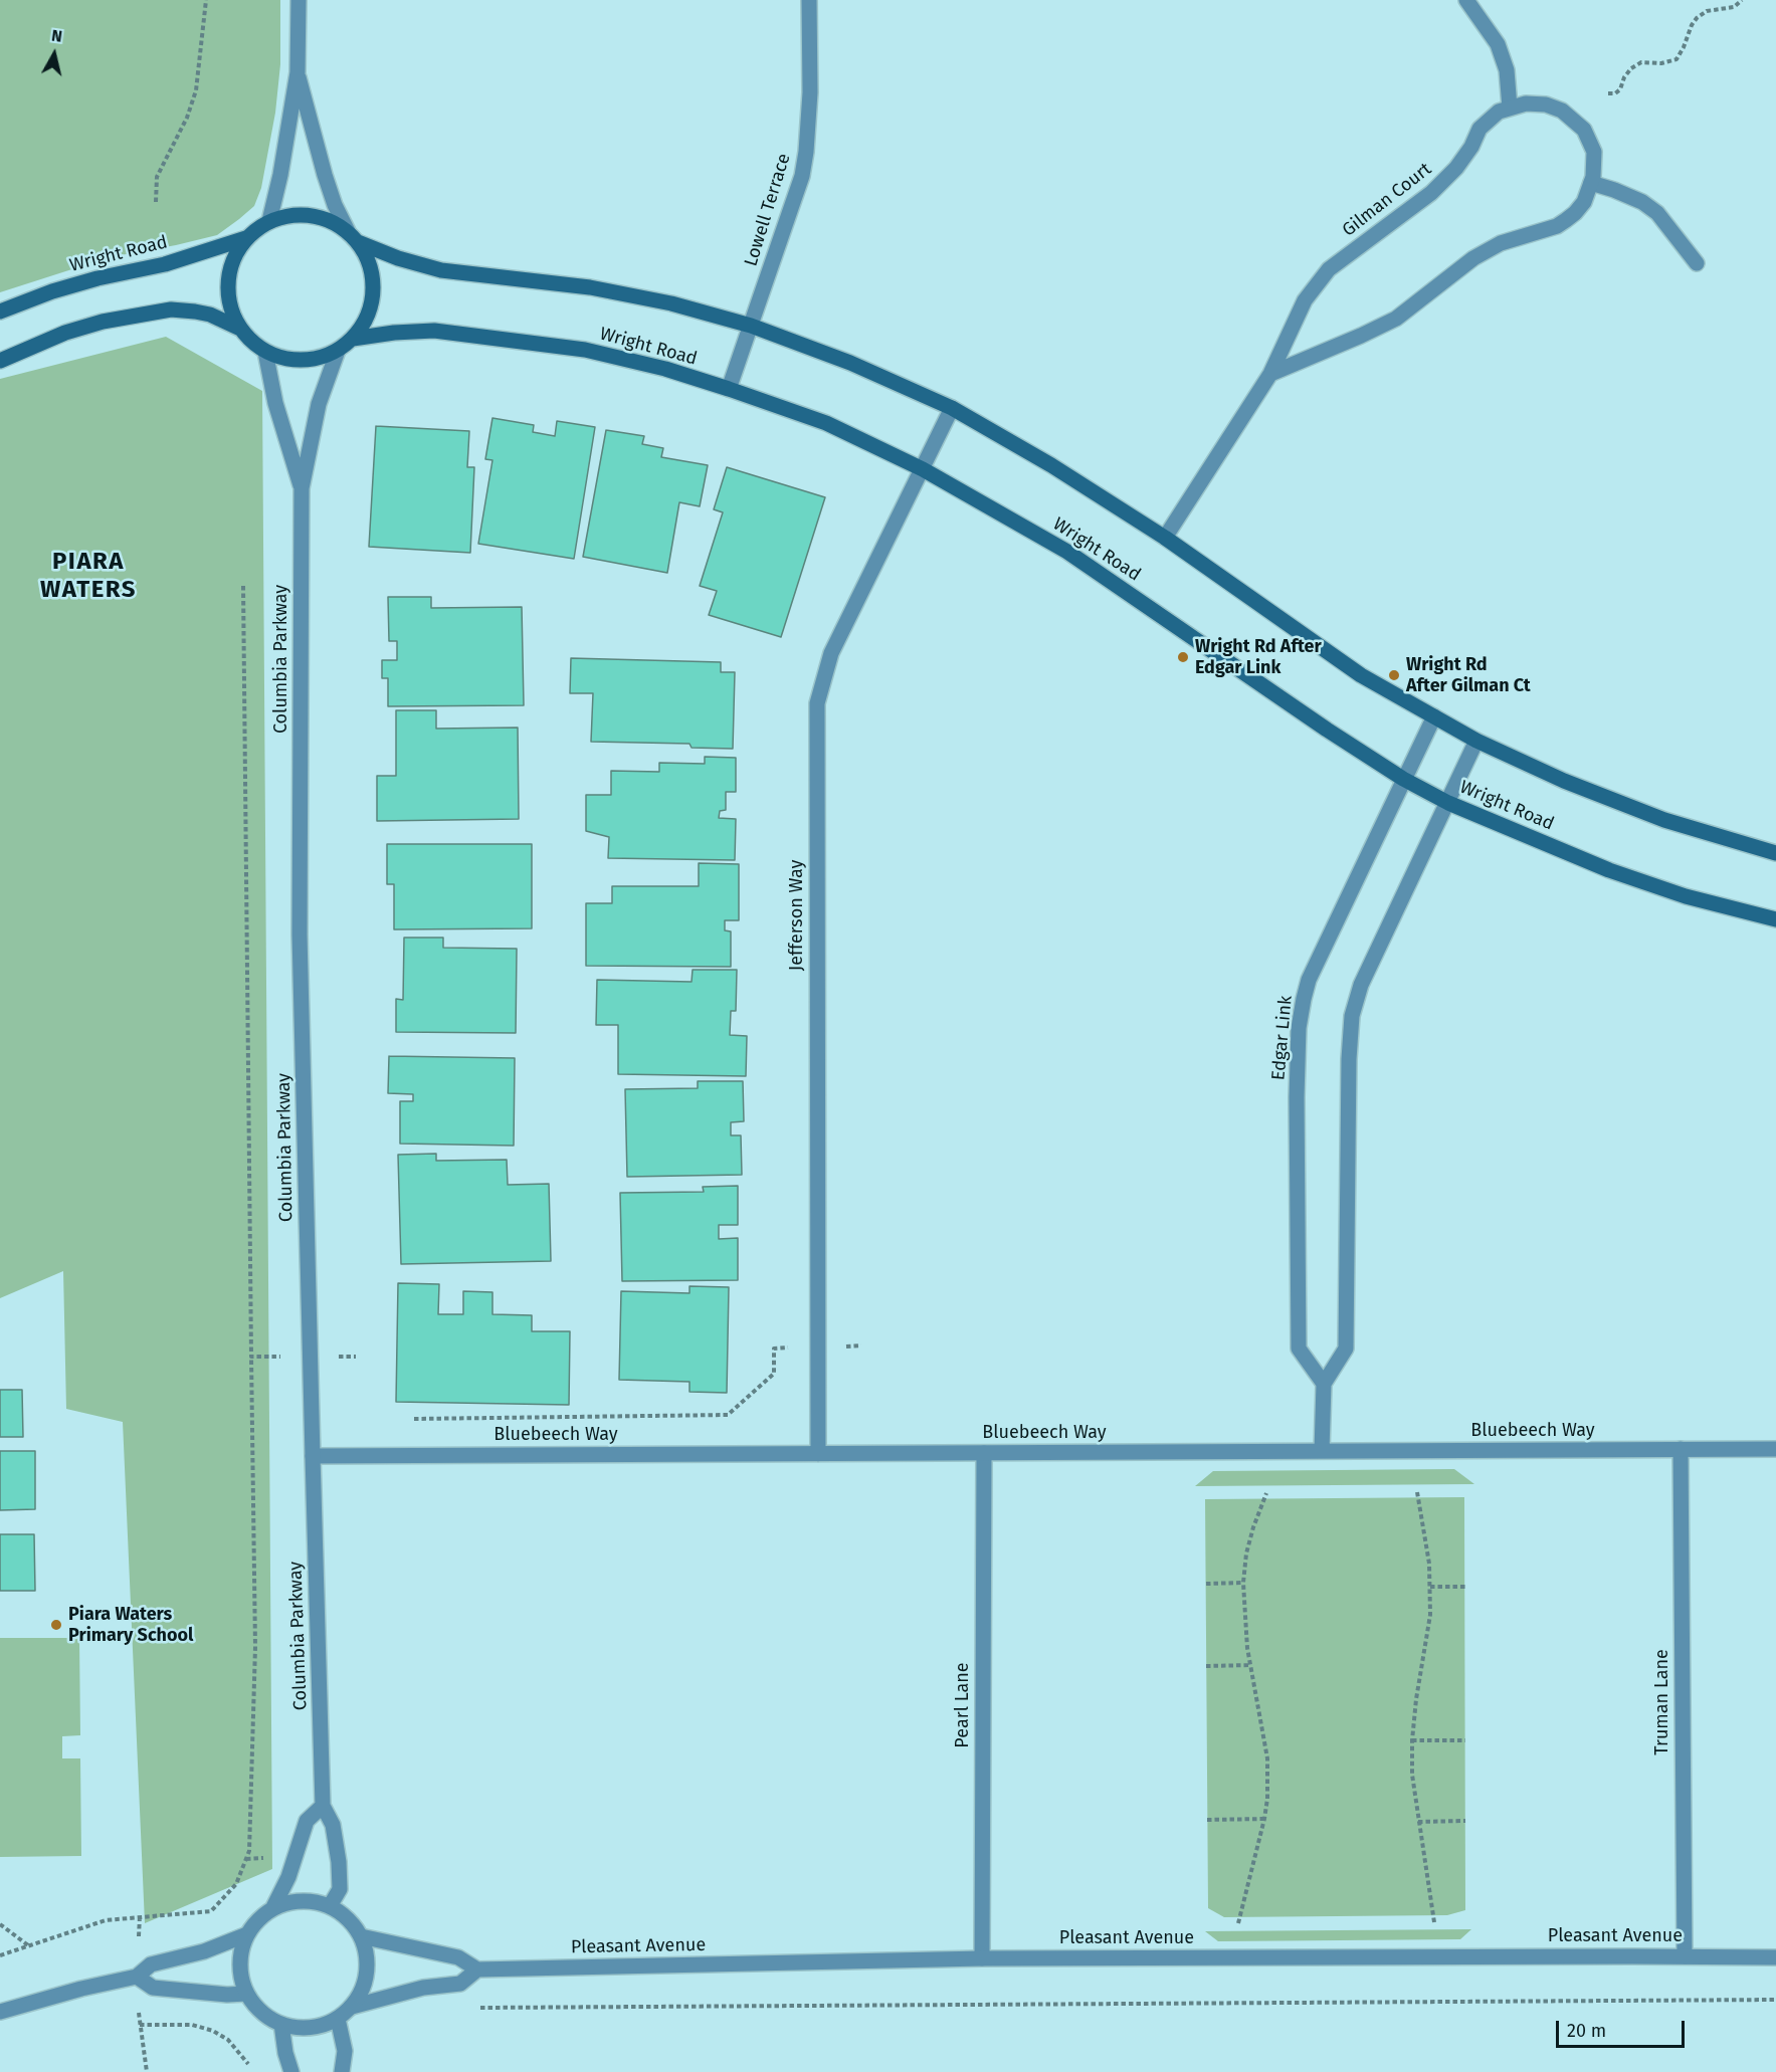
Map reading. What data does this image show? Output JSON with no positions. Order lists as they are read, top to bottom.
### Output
{
  "streets": {
    "main road": ["Wright Road"],
    "street": [
      "Gilman Court",
      "Lowell Terrace",
      "Columbia Parkway",
      "Jefferson Way",
      "Edgar Link",
      "Bluebeech Way",
      "Truman Lane",
      "Pearl Lane",
      "Pleasant Avenue"
    ]
  },
  "crossings": [
    ["Lowell Terrace", "Wright Road"],
    ["Wright Road", "Columbia Parkway"],
    ["Wright Road", "Jefferson Way"],
    ["Wright Road", "Edgar Link"],
    ["Columbia Parkway", "Bluebeech Way"],
    ["Columbia Parkway", "Pleasant Avenue"],
    ["Jefferson Way", "Bluebeech Way"],
    ["Bluebeech Way", "Truman Lane"],
    ["Bluebeech Way", "Pearl Lane"],
    ["Truman Lane", "Pleasant Avenue"],
    ["Pearl Lane", "Pleasant Avenue"]
  ],
  "districts": ["PIARA WATERS"],
  "places": ["Wright Rd After Edgar Link", "Wright Rd After Gilman Ct", "Piara Waters Primary School"],
  "scale_bar": "20 m",
  "north": "top"
}
